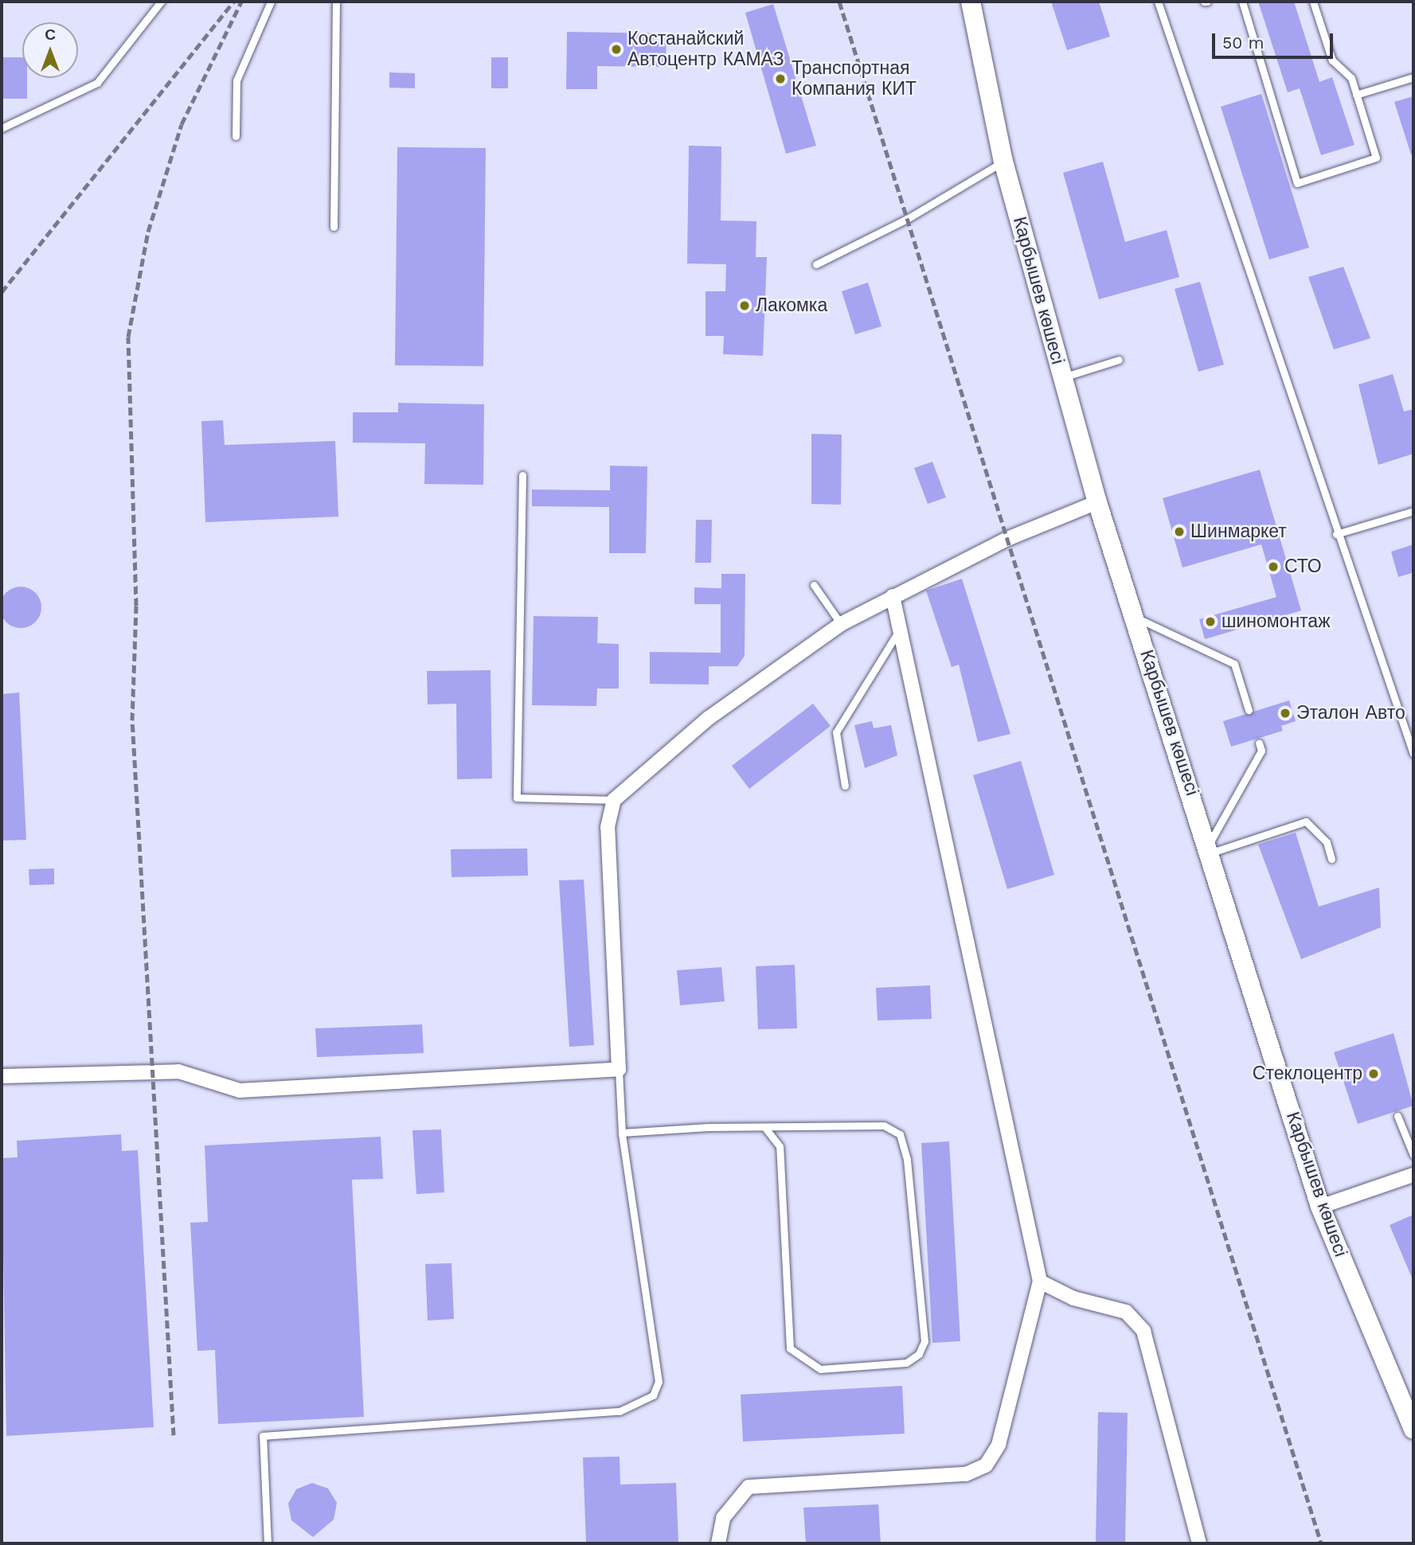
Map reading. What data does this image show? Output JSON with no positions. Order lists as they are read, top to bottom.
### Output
{
  "streets": {
    "main road": ["Карбышев көшесі"]
  },
  "places": [
    "Костанайский Автоцентр КАМАЗ",
    "Транспортная Компания КИТ",
    "Лакомка",
    "Шинмаркет",
    "СТО",
    "шиномонтаж",
    "Эталон Авто",
    "Стеклоцентр"
  ],
  "scale_bar": "50 m",
  "north": "top"
}
